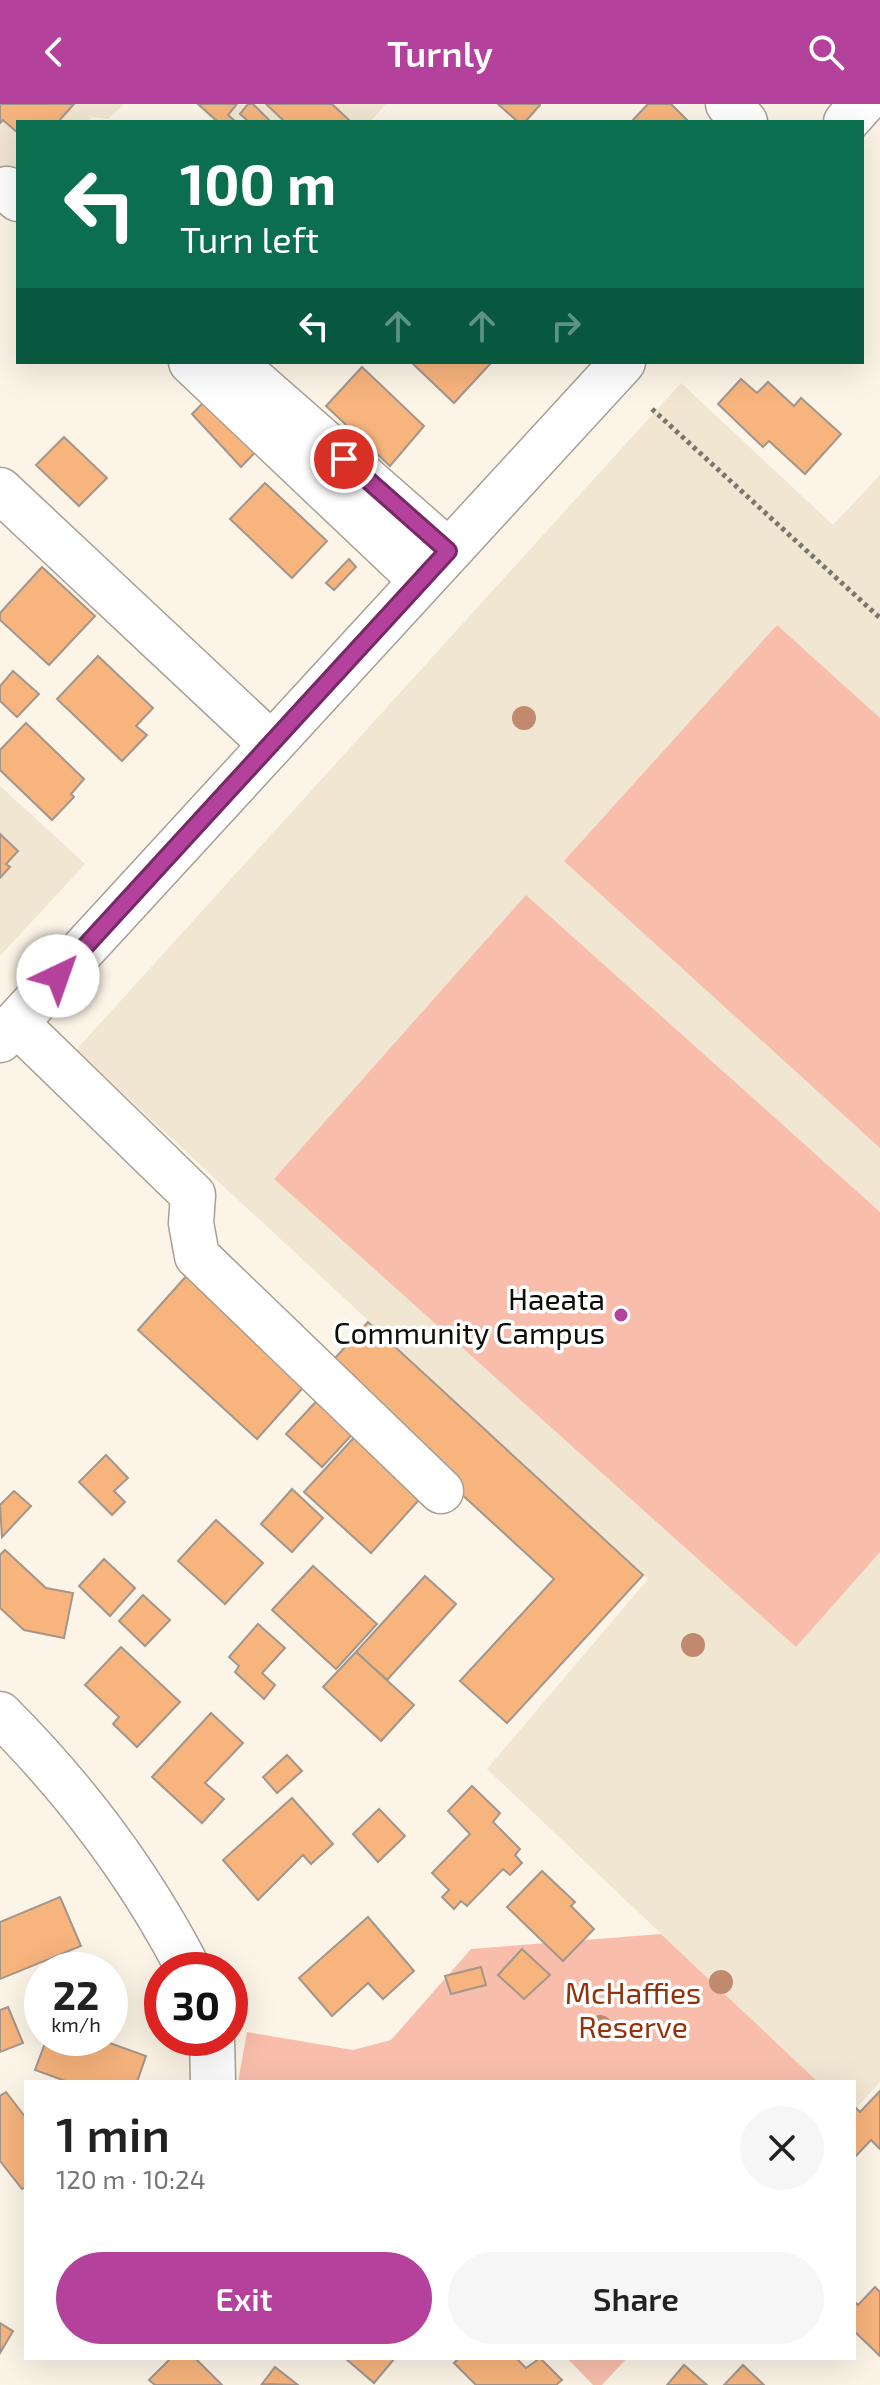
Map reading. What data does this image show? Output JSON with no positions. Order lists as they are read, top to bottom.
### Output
{
  "parks": ["McHaffies Reserve"],
  "places": ["Haeata Community Campus"],
  "page": {
    "header": "Turnly",
    "turn": ["100 m", "Turn left"],
    "speed": "22 km/h",
    "limit": "30",
    "heading": ["1 min", "120 m · 10:24"],
    "buttons": ["Exit", "Share"]
  }
}
